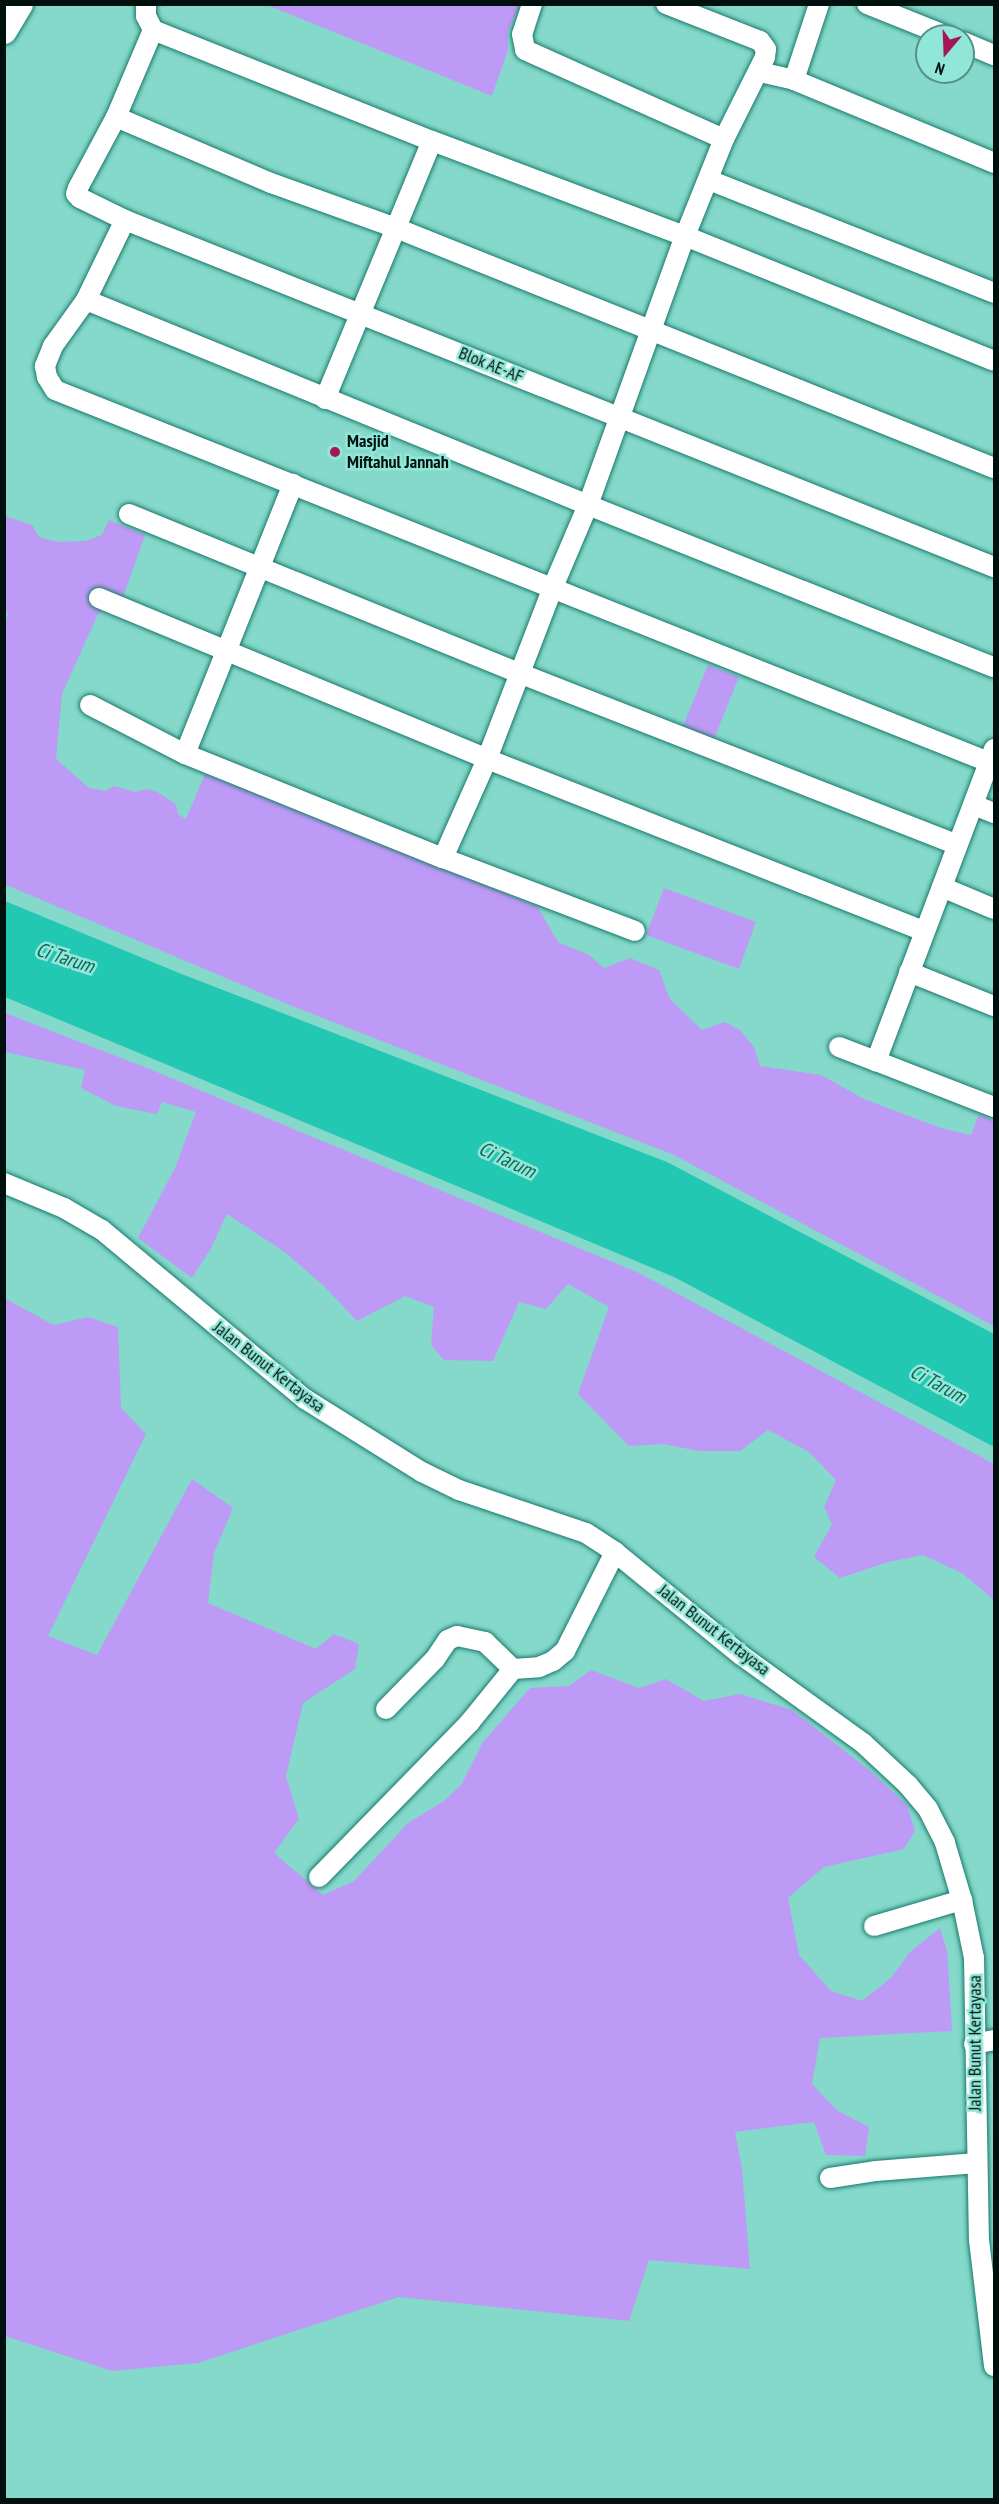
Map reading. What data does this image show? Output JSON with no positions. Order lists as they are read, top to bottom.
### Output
{
  "streets": {
    "street": ["Blok AE-AF", "Jalan Bunut Kertayasa"]
  },
  "water": ["Ci Tarum"],
  "places": ["Masjid Miftahul Jannah"],
  "north": "bottom"
}
